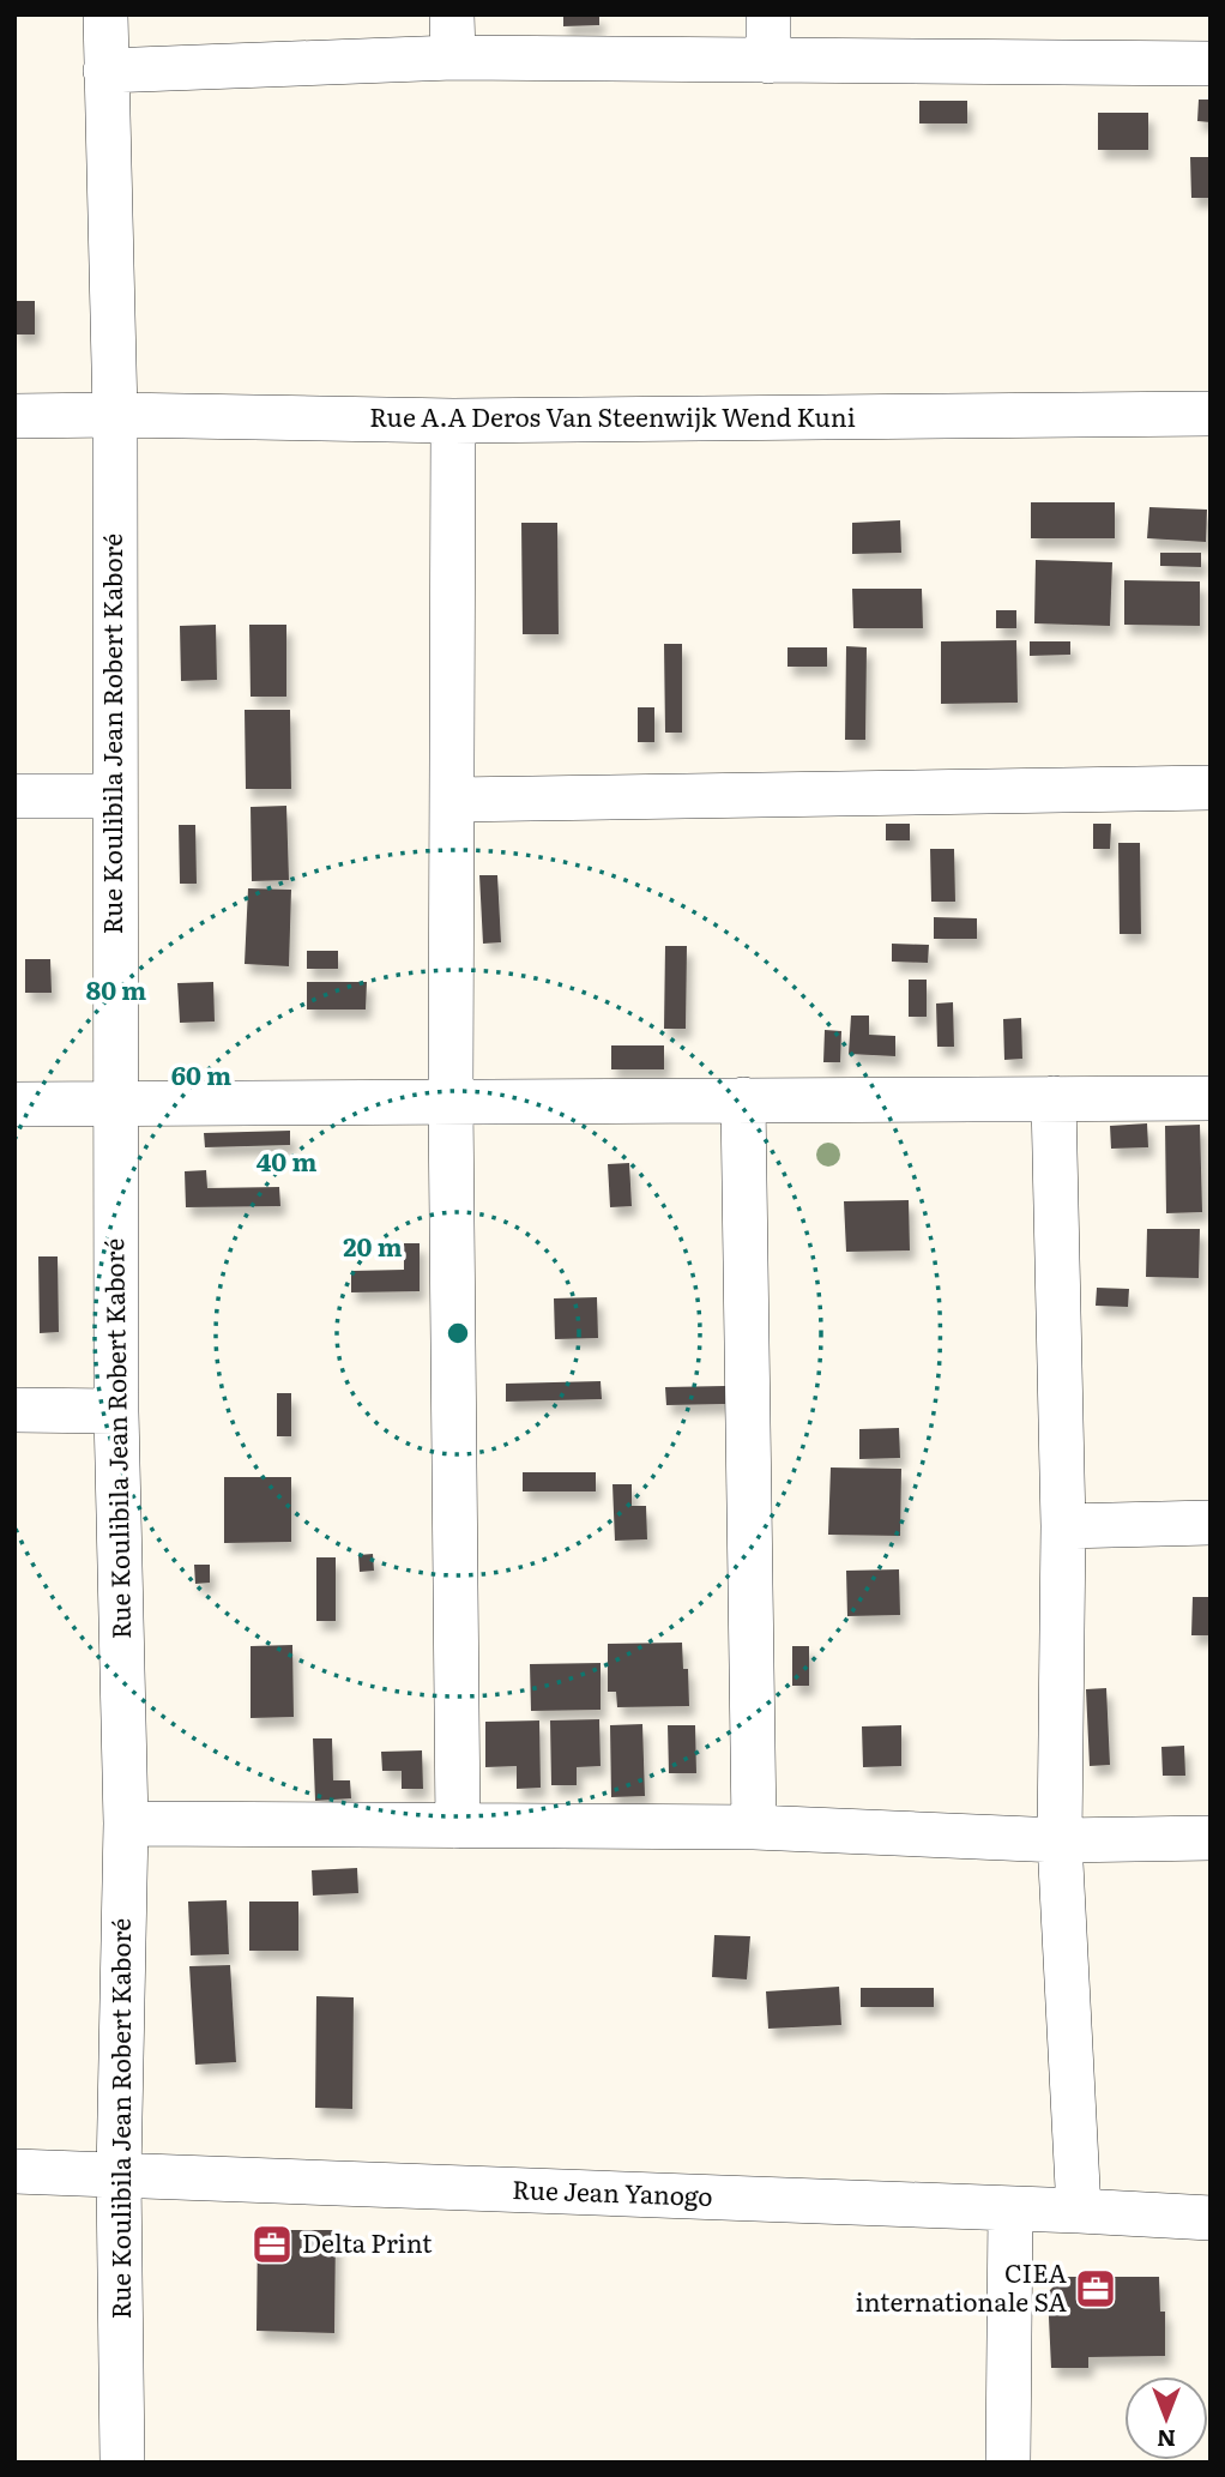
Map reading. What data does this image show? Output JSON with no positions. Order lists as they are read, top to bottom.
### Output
{
  "streets": {
    "street": ["Rue A.A Deros Van Steenwijk Wend Kuni", "Rue Koulibila Jean Robert Kaboré", "Rue Jean Yanogo"]
  },
  "crossings": [
    ["Rue A.A Deros Van Steenwijk Wend Kuni", "Rue Koulibila Jean Robert Kaboré"],
    ["Rue Koulibila Jean Robert Kaboré", "Rue Jean Yanogo"]
  ],
  "places": {
    "office": ["Delta Print", "CIEA internationale SA"]
  },
  "north": "bottom",
  "rings": [
    "80 m",
    "60 m",
    "40 m",
    "20 m"
  ]
}
